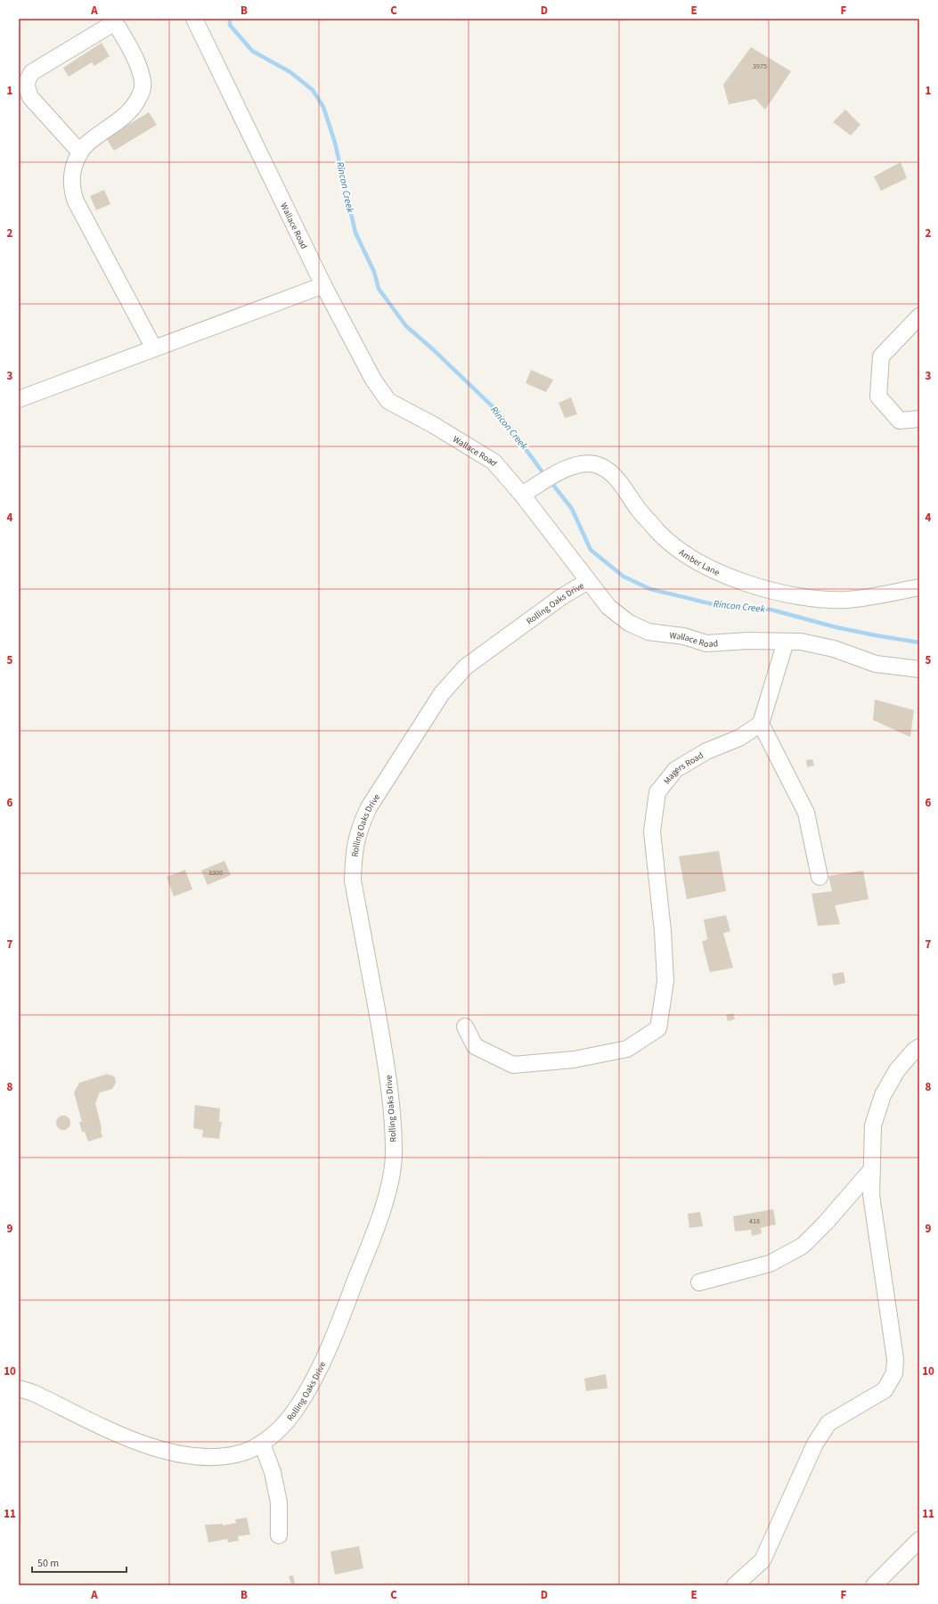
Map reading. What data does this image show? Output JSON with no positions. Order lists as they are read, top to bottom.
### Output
{
  "streets": {
    "street": [
      "Wallace Road",
      "Amber Lane",
      "Rolling Oaks Drive",
      "Magers Road"
    ]
  },
  "crossings": [
    ["Wallace Road", "Amber Lane"],
    ["Wallace Road", "Rolling Oaks Drive"]
  ],
  "water": ["Rincon Creek"],
  "house_numbers": ["3975", "3300", "418"],
  "scale_bar": "50 m",
  "grid": {
    "columns": [
      "A",
      "B",
      "C",
      "D",
      "E",
      "F"
    ],
    "rows": [
      "1",
      "2",
      "3",
      "4",
      "5",
      "6",
      "7",
      "8",
      "9",
      "10",
      "11"
    ]
  }
}
